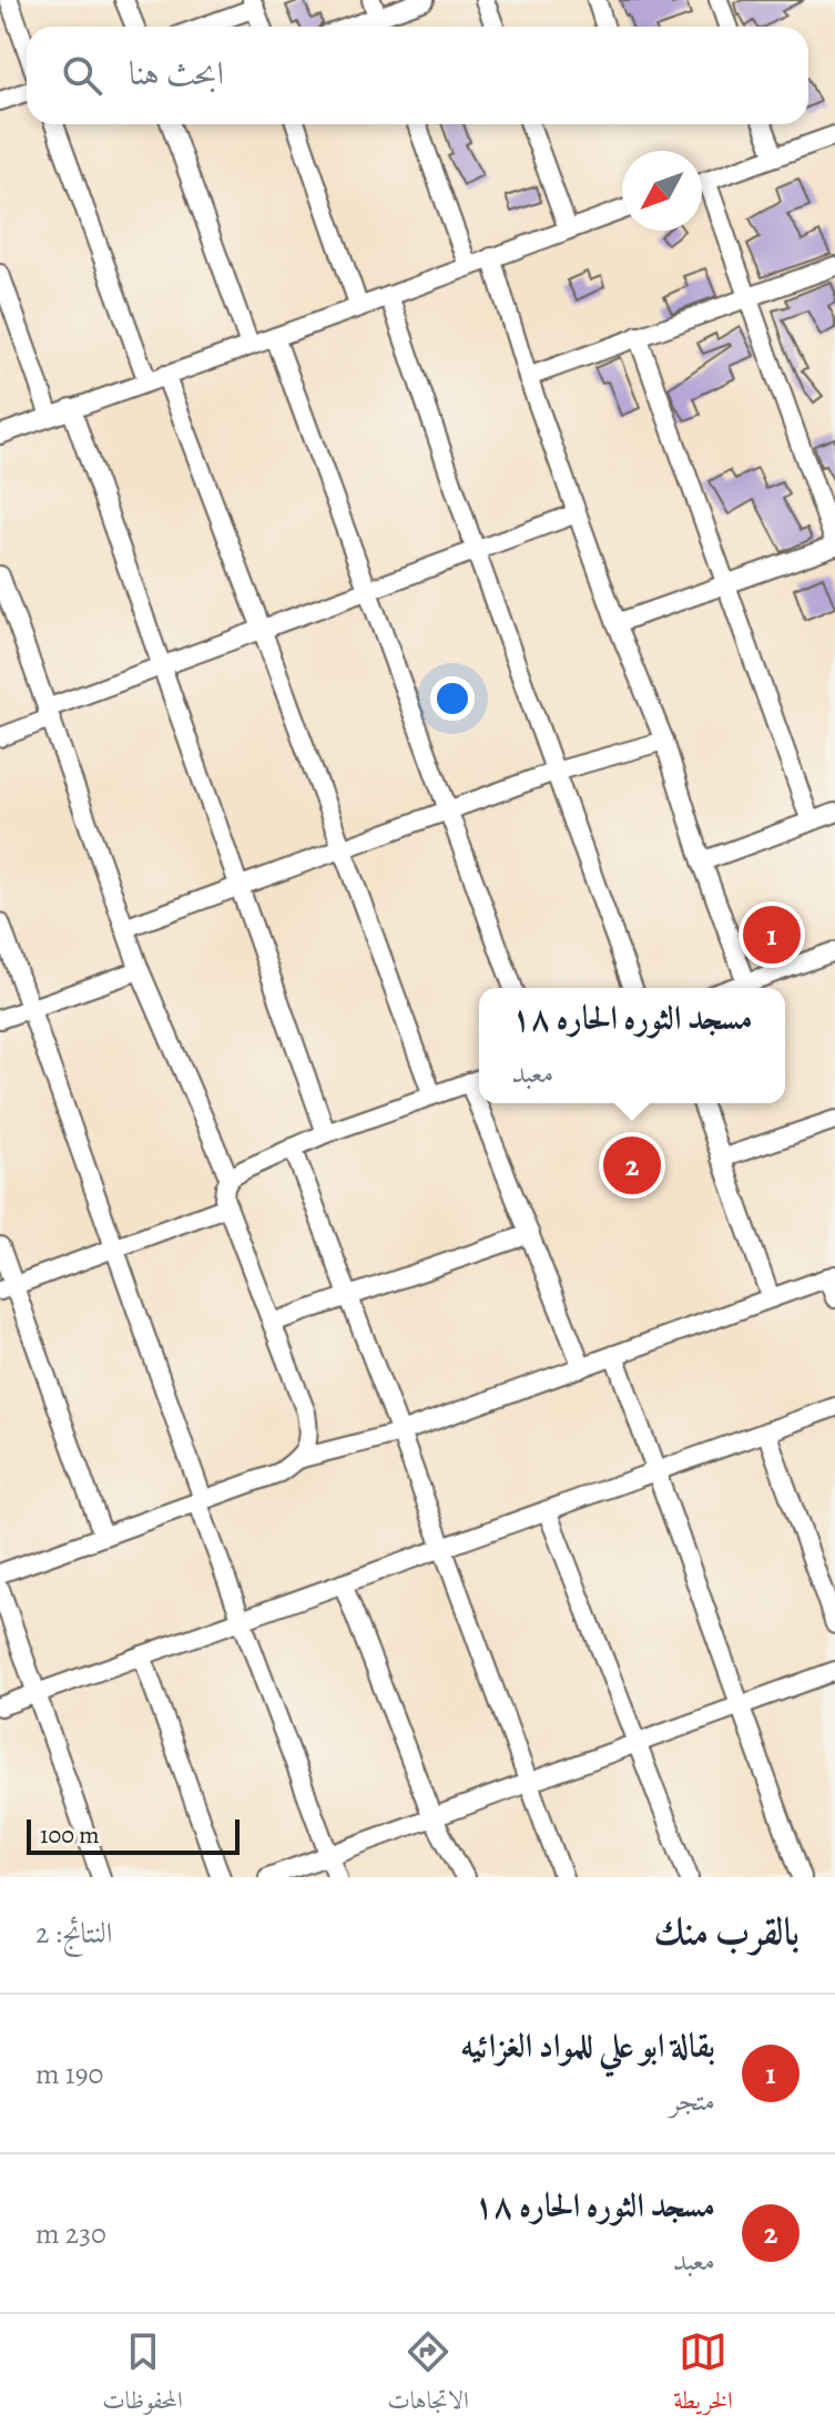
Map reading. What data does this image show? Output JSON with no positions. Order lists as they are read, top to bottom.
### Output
{
  "scale_bar": "100 m",
  "north": "bottom left",
  "page": {
    "search": "ابحث هنا",
    "pins": ["1", "2"],
    "popup": ["مسجد الثوره الحاره ١٨", "معبد"],
    "scale": "100 m",
    "heading": ["بالقرب منك", "النتائج: 2"],
    "list": [
      {
        "mark": "1",
        "name": "بقالة ابو علي للمواد الغزائيه",
        "note": "متجر",
        "value": "190 m"
      },
      {
        "mark": "2",
        "name": "مسجد الثوره الحاره ١٨",
        "note": "معبد",
        "value": "230 m"
      }
    ],
    "nav": ["الخريطة", "الاتجاهات", "المحفوظات"]
  }
}
